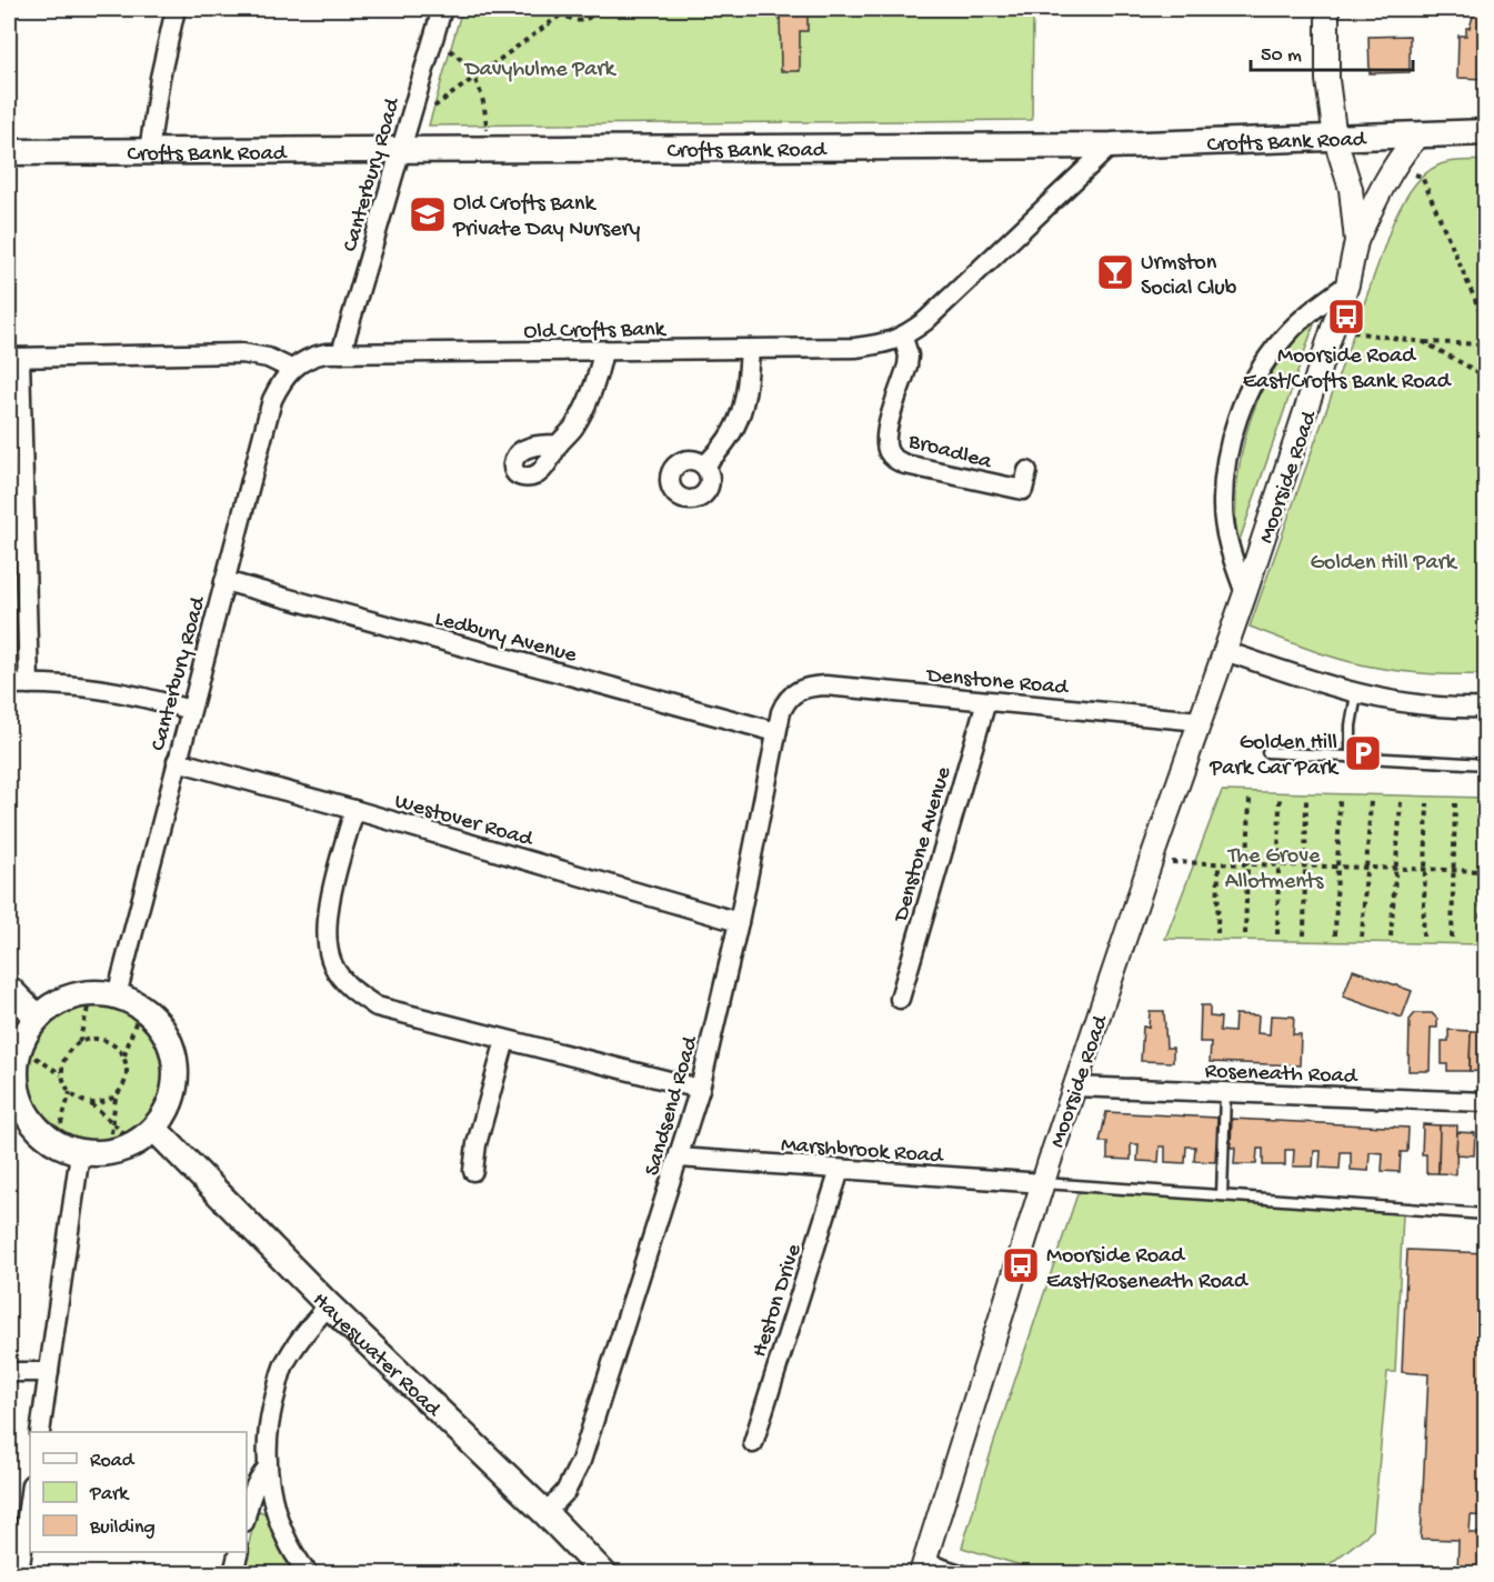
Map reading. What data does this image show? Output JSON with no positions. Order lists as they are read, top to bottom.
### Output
{
  "streets": {
    "main road": ["Crofts Bank Road", "Hayeswater Road"],
    "street": [
      "Canterbury Road",
      "Old Crofts Bank",
      "Broadlea",
      "Moorside Road",
      "Ledbury Avenue",
      "Denstone Road",
      "Westover Road",
      "Denstone Avenue",
      "Roseneath Road",
      "Sandsend Road",
      "Marshbrook Road",
      "Heston Drive"
    ]
  },
  "crossings": [
    ["Crofts Bank Road", "Canterbury Road"],
    ["Crofts Bank Road", "Old Crofts Bank"],
    ["Crofts Bank Road", "Moorside Road"],
    ["Canterbury Road", "Old Crofts Bank"],
    ["Canterbury Road", "Ledbury Avenue"],
    ["Canterbury Road", "Westover Road"],
    ["Old Crofts Bank", "Broadlea"],
    ["Moorside Road", "Denstone Road"],
    ["Moorside Road", "Roseneath Road"],
    ["Moorside Road", "Marshbrook Road"],
    ["Ledbury Avenue", "Sandsend Road"],
    ["Denstone Road", "Denstone Avenue"],
    ["Denstone Road", "Sandsend Road"],
    ["Westover Road", "Sandsend Road"],
    ["Sandsend Road", "Marshbrook Road"],
    ["Sandsend Road", "Hayeswater Road"],
    ["Marshbrook Road", "Heston Drive"]
  ],
  "parks": ["Davyhulme Park", "Golden Hill Park", "The Grove Allotments"],
  "places": {
    "school or university": ["Old Crofts Bank Private Day Nursery"],
    "bar": ["Urmston Social Club"],
    "bus stop": ["Moorside Road East/Crofts Bank Road", "Moorside Road East/Roseneath Road"],
    "parking": ["Golden Hill Park Car Park"]
  },
  "legend": ["Road", "Park", "Building"],
  "scale_bar": "50 m"
}
